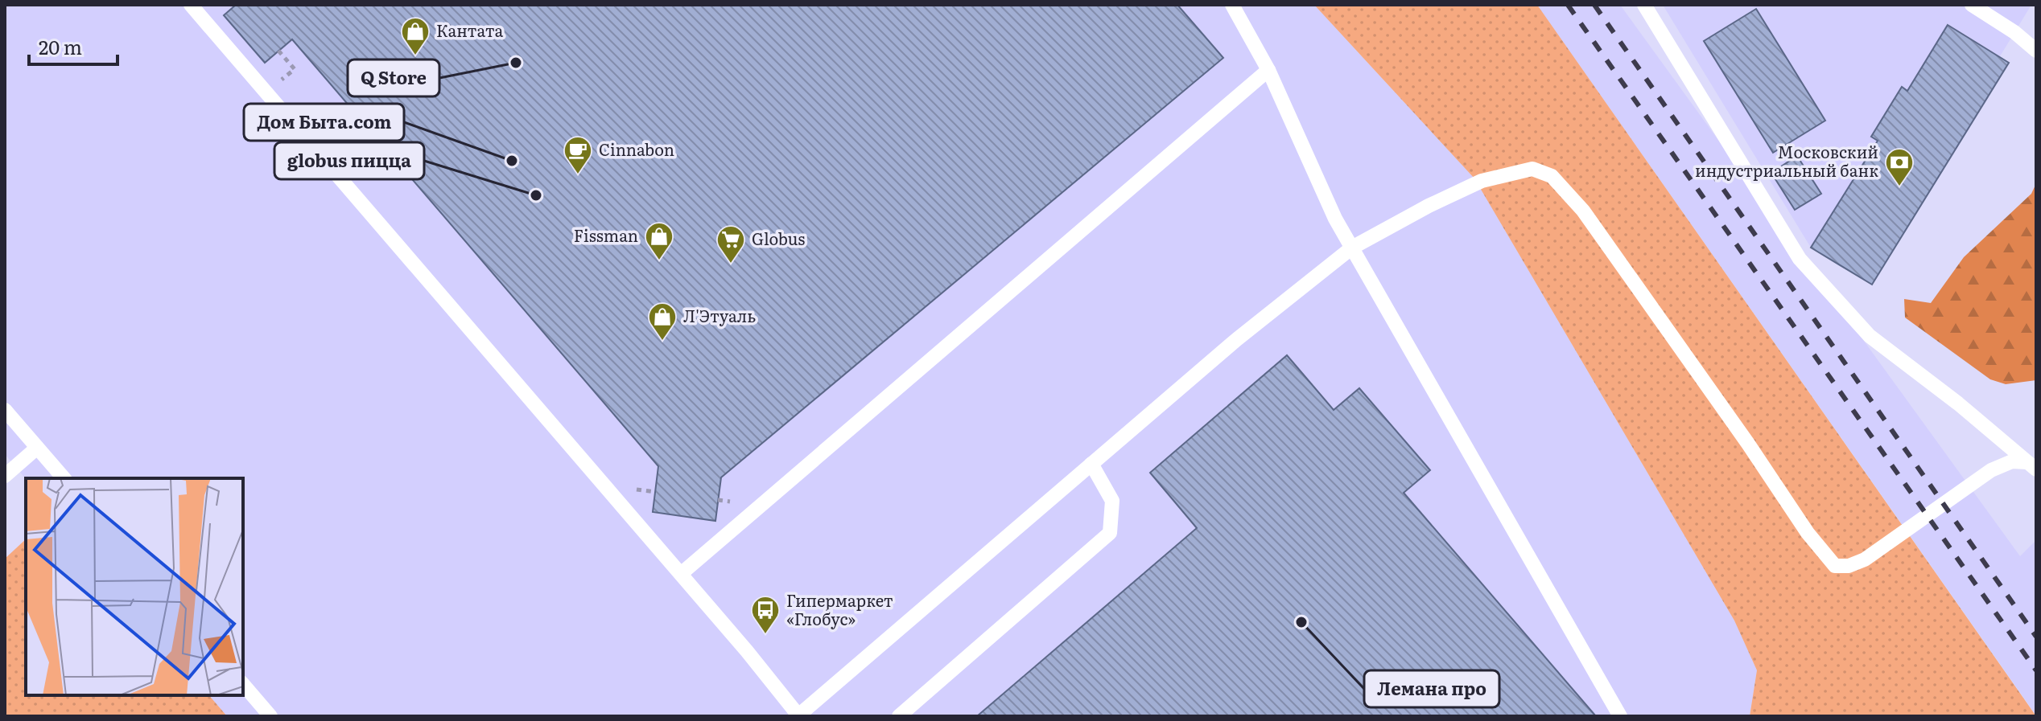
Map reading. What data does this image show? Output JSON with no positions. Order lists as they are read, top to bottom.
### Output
{
  "places": {
    "shop": ["Кантата", "Fissman", "Л'Этуаль"],
    "other": [
      "Q Store",
      "Дом Быта.com",
      "globus пицца",
      "Лемана про"
    ],
    "cafe": ["Cinnabon"],
    "bank": ["Московский индустриальный банк"],
    "supermarket": ["Globus"],
    "bus stop": ["Гипермаркет «Глобус»"]
  },
  "scale_bar": "20 m"
}
